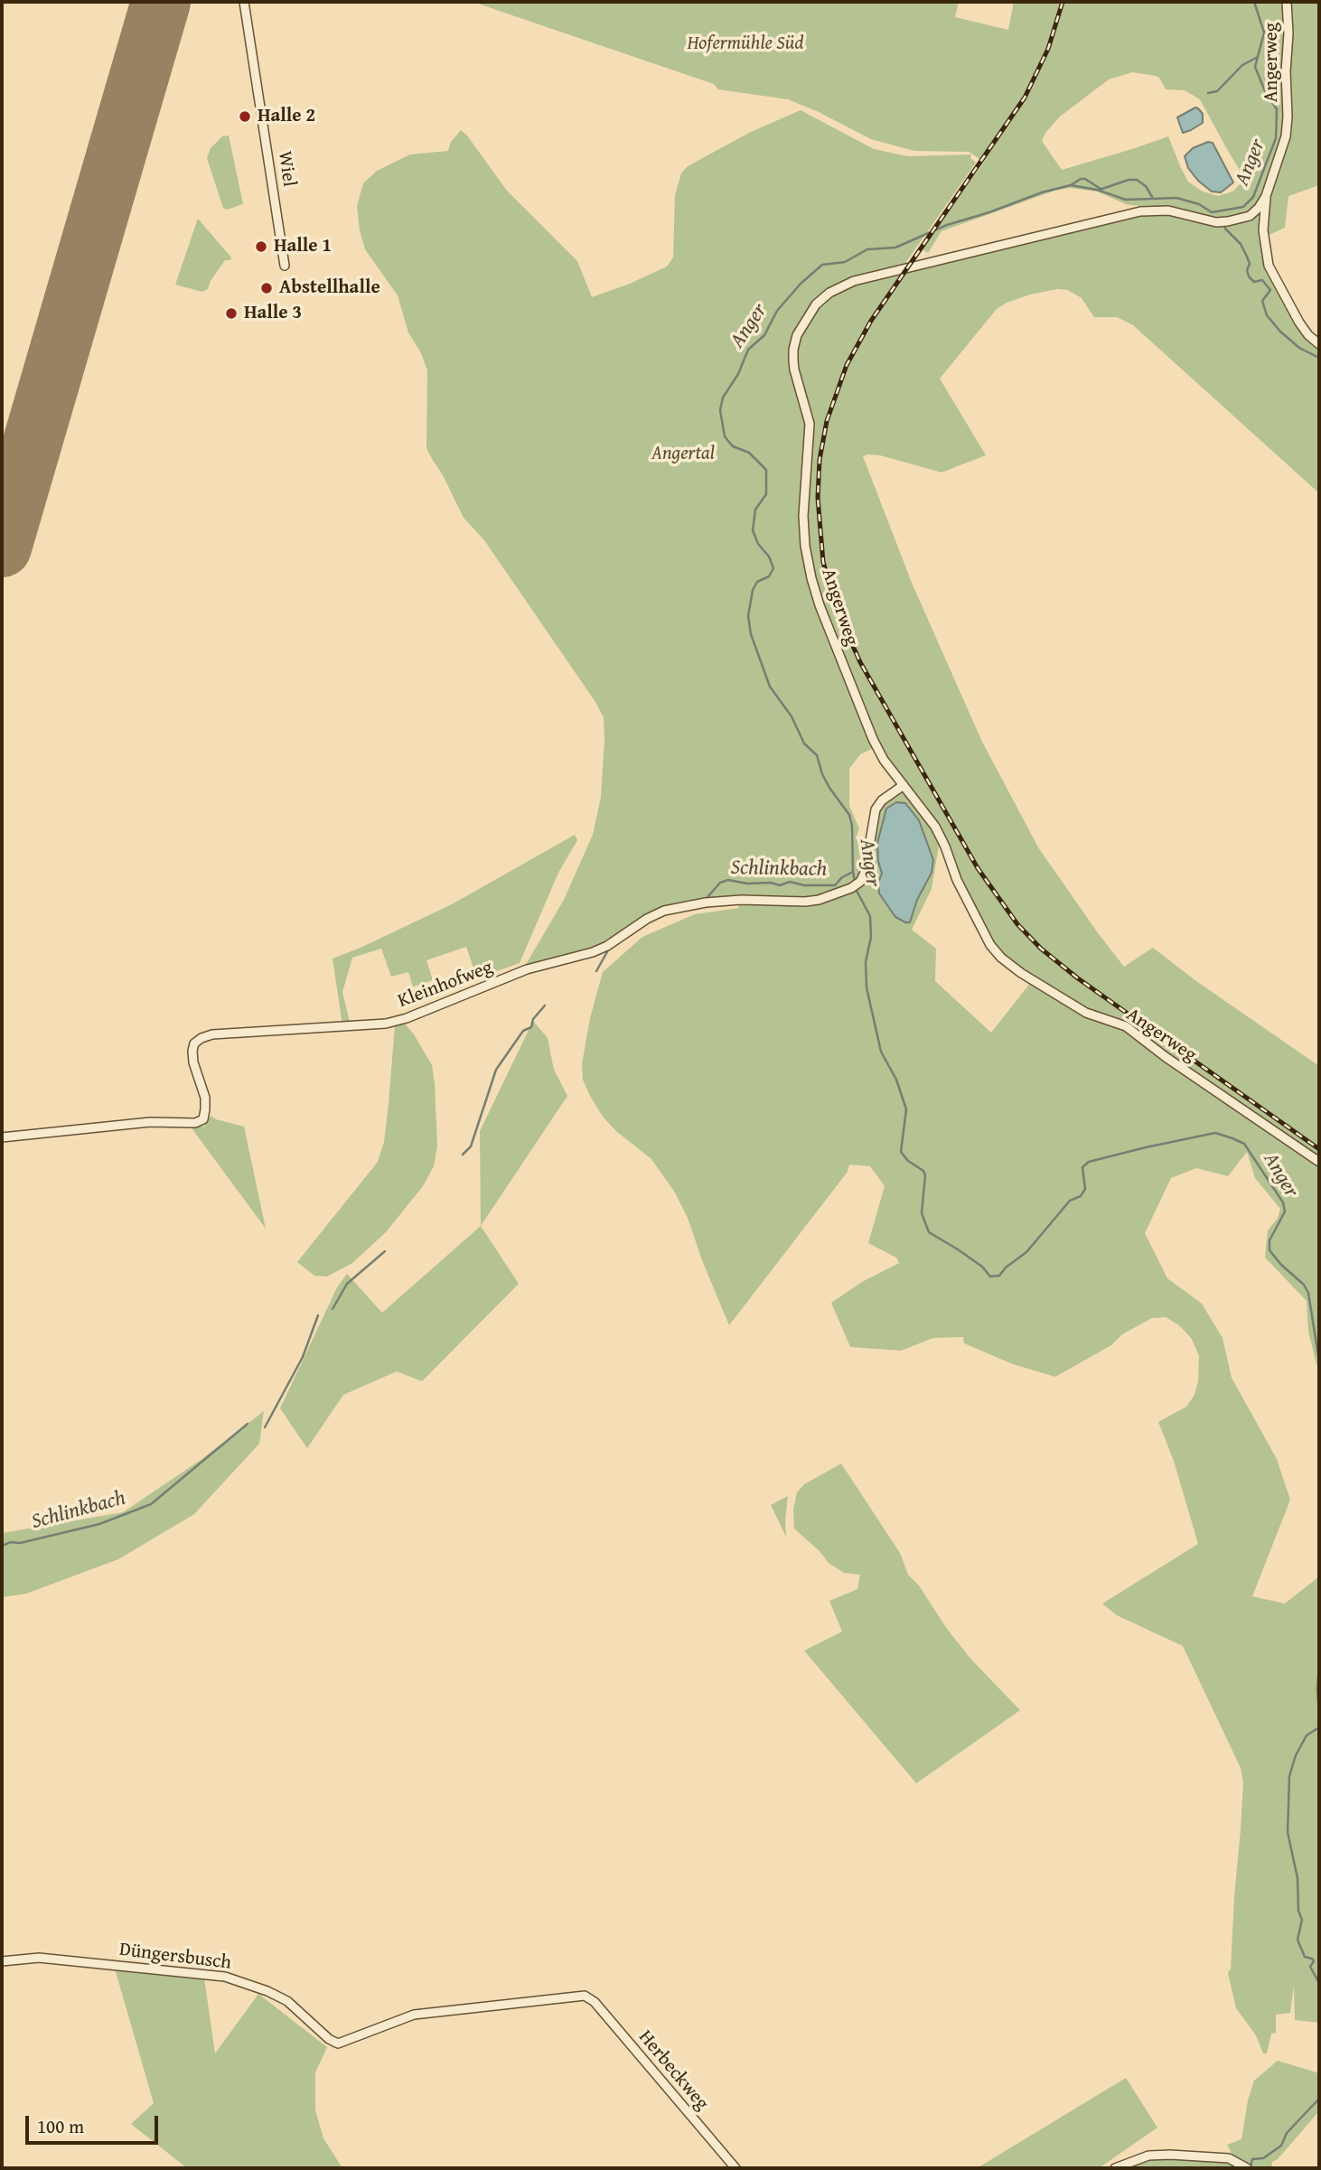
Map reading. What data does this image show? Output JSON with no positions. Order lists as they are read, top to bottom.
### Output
{
  "streets": {
    "street": [
      "Angerweg",
      "Wiel",
      "Kleinhofweg",
      "Düngersbusch",
      "Herbeckweg"
    ]
  },
  "crossings": [
    ["Angerweg", "Kleinhofweg"],
    ["Düngersbusch", "Herbeckweg"]
  ],
  "water": ["Anger", "Schlinkbach"],
  "parks": ["Hofermühle Süd", "Angertal"],
  "places": [
    "Halle 2",
    "Halle 1",
    "Abstellhalle",
    "Halle 3"
  ],
  "scale_bar": "100 m"
}
